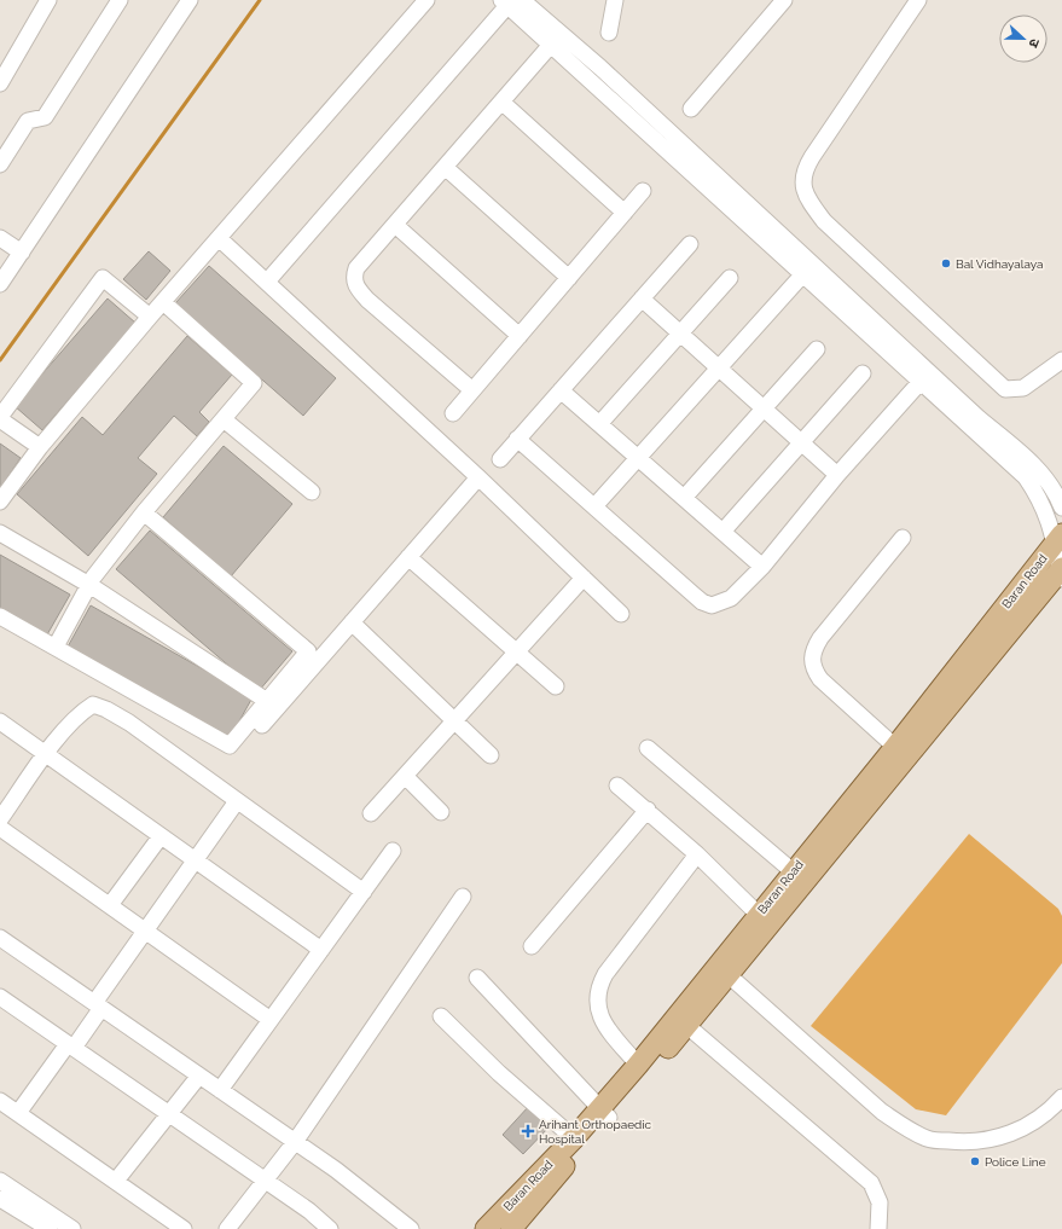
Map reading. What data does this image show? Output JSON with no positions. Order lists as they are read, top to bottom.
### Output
{
  "streets": {
    "main road": ["Baran Road"]
  },
  "places": {
    "other": ["Bal Vidhayalaya", "Police Line"],
    "health": ["Arihant Orthopaedic Hospital"]
  },
  "north": "right"
}
